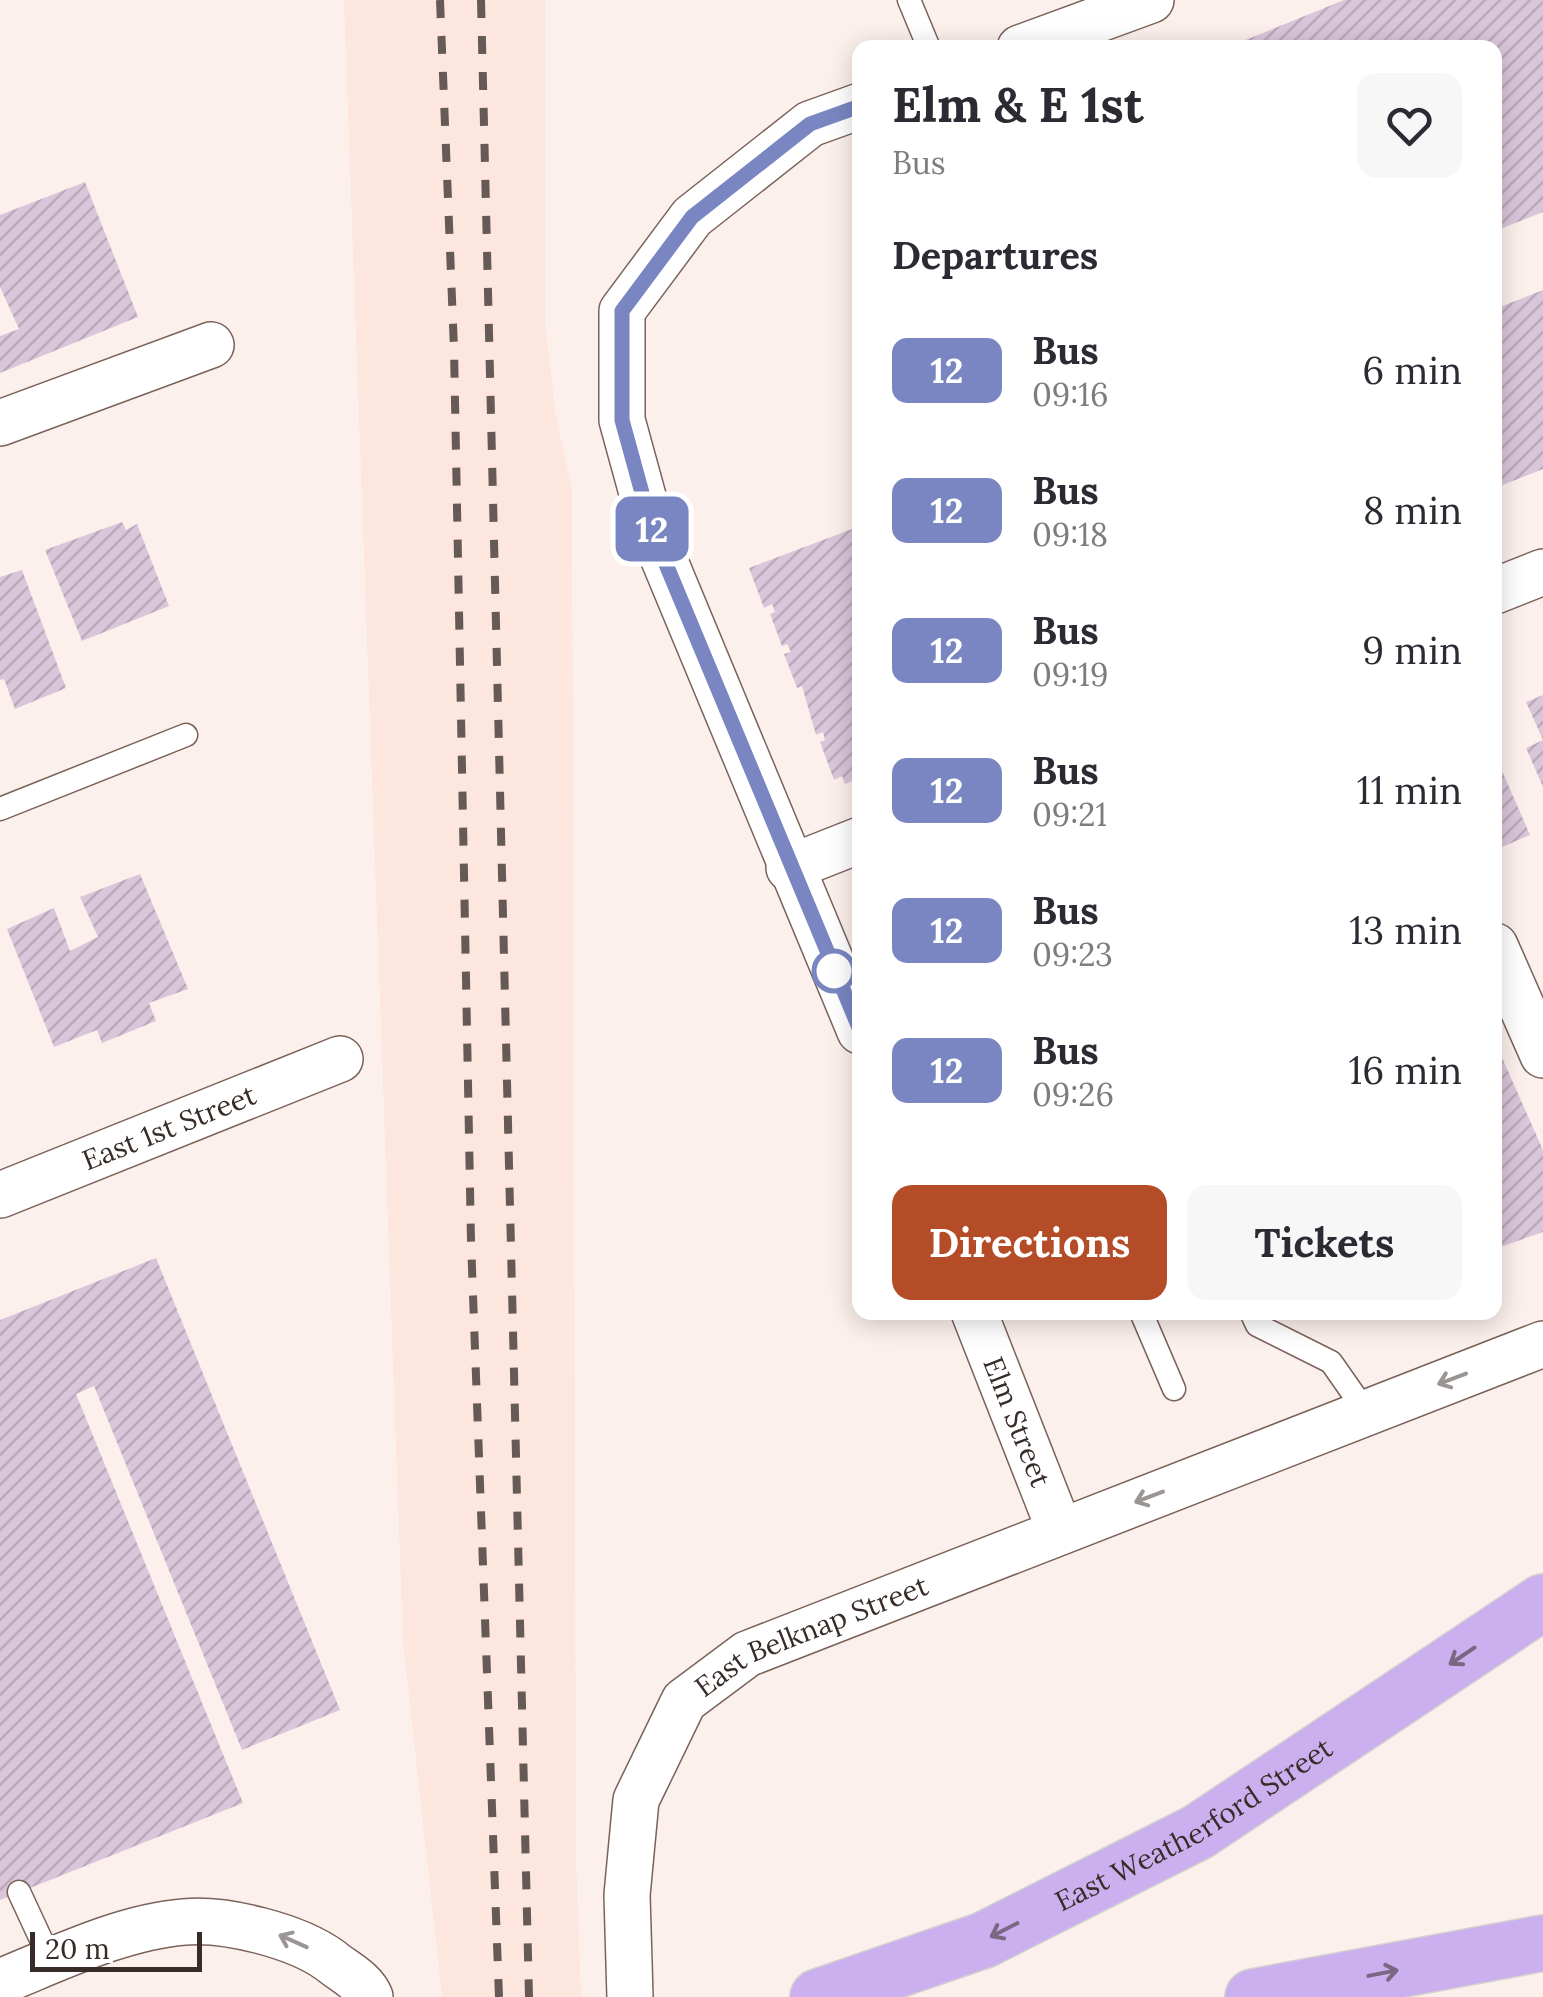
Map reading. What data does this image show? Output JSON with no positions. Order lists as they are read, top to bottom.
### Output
{
  "streets": {
    "main road": ["East Weatherford Street"],
    "street": ["East 1st Street", "Elm Street", "East Belknap Street"]
  },
  "crossings": [
    ["Elm Street", "East Belknap Street"]
  ],
  "lines": ["bus line 12"],
  "scale_bar": "20 m",
  "page": {
    "on_map": "12",
    "heading": [
      ["Elm & E 1st", "Bus"],
      "Departures"
    ],
    "list": [
      {
        "mark": "12",
        "name": "Bus",
        "note": "09:16",
        "value": "6 min"
      },
      {
        "mark": "12",
        "name": "Bus",
        "note": "09:18",
        "value": "8 min"
      },
      {
        "mark": "12",
        "name": "Bus",
        "note": "09:19",
        "value": "9 min"
      },
      {
        "mark": "12",
        "name": "Bus",
        "note": "09:21",
        "value": "11 min"
      },
      {
        "mark": "12",
        "name": "Bus",
        "note": "09:23",
        "value": "13 min"
      },
      {
        "mark": "12",
        "name": "Bus",
        "note": "09:26",
        "value": "16 min"
      }
    ],
    "buttons": ["Directions", "Tickets"],
    "scale": "20 m"
  }
}
